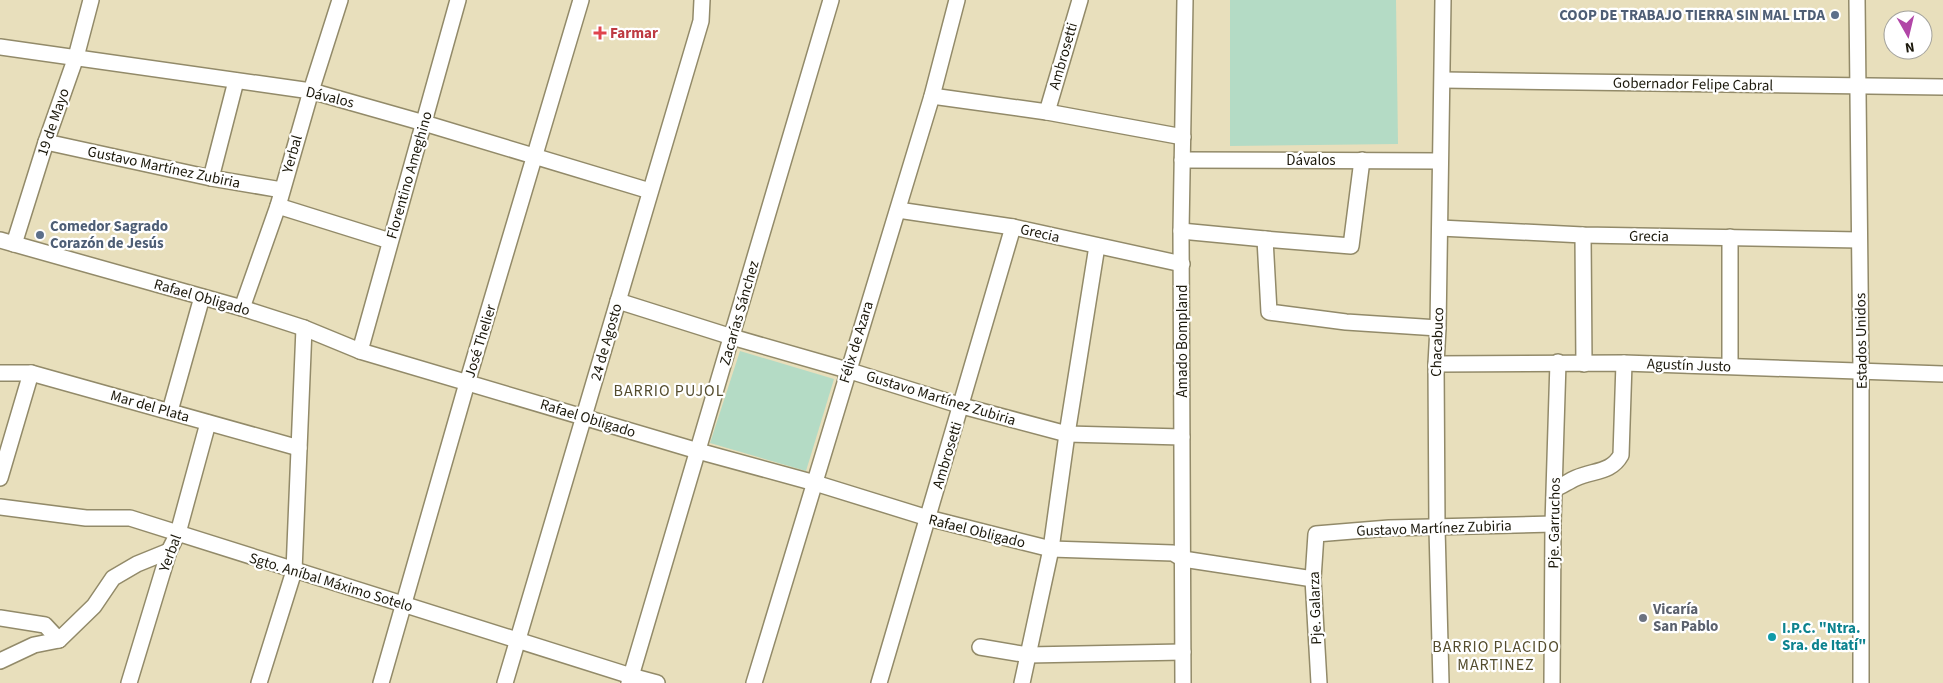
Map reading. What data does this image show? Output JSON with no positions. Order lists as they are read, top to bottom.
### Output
{
  "streets": {
    "street": [
      "Ambrosetti",
      "Gobernador Felipe Cabral",
      "Dávalos",
      "19 de Mayo",
      "Yerbal",
      "Gustavo Martínez Zubiria",
      "Florentino Ameghino",
      "Grecia",
      "Rafael Obligado",
      "Zacarías Sánchez",
      "José Thelier",
      "Amado Bompland",
      "Estados Unidos",
      "24 de Agosto",
      "Félix de Azara",
      "Chacabuco",
      "Agustín Justo",
      "Mar del Plata",
      "Pje. Garruchos",
      "Sgto. Aníbal Máximo Sotelo",
      "Pje. Galarza"
    ]
  },
  "crossings": [
    ["Ambrosetti", "Gustavo Martínez Zubiria"],
    ["Ambrosetti", "Grecia"],
    ["Ambrosetti", "Rafael Obligado"],
    ["Gobernador Felipe Cabral", "Estados Unidos"],
    ["Gobernador Felipe Cabral", "Chacabuco"],
    ["Dávalos", "19 de Mayo"],
    ["Dávalos", "Yerbal"],
    ["Dávalos", "Florentino Ameghino"],
    ["Dávalos", "José Thelier"],
    ["Dávalos", "Amado Bompland"],
    ["Dávalos", "24 de Agosto"],
    ["Dávalos", "Chacabuco"],
    ["19 de Mayo", "Gustavo Martínez Zubiria"],
    ["19 de Mayo", "Rafael Obligado"],
    ["Yerbal", "Gustavo Martínez Zubiria"],
    ["Yerbal", "Rafael Obligado"],
    ["Yerbal", "Mar del Plata"],
    ["Yerbal", "Sgto. Aníbal Máximo Sotelo"],
    ["Gustavo Martínez Zubiria", "Zacarías Sánchez"],
    ["Gustavo Martínez Zubiria", "Amado Bompland"],
    ["Gustavo Martínez Zubiria", "24 de Agosto"],
    ["Gustavo Martínez Zubiria", "Félix de Azara"],
    ["Gustavo Martínez Zubiria", "Chacabuco"],
    ["Gustavo Martínez Zubiria", "Pje. Garruchos"],
    ["Gustavo Martínez Zubiria", "Pje. Galarza"],
    ["Florentino Ameghino", "Rafael Obligado"],
    ["Grecia", "Amado Bompland"],
    ["Grecia", "Estados Unidos"],
    ["Grecia", "Félix de Azara"],
    ["Grecia", "Chacabuco"],
    ["Rafael Obligado", "Zacarías Sánchez"],
    ["Rafael Obligado", "José Thelier"],
    ["Rafael Obligado", "Amado Bompland"],
    ["Rafael Obligado", "24 de Agosto"],
    ["Rafael Obligado", "Félix de Azara"],
    ["Zacarías Sánchez", "Sgto. Aníbal Máximo Sotelo"],
    ["José Thelier", "Sgto. Aníbal Máximo Sotelo"],
    ["Estados Unidos", "Agustín Justo"],
    ["24 de Agosto", "Sgto. Aníbal Máximo Sotelo"],
    ["Chacabuco", "Agustín Justo"],
    ["Agustín Justo", "Pje. Garruchos"]
  ],
  "districts": ["BARRIO PUJOL", "BARRIO PLACIDO MARTINEZ"],
  "places": {
    "other": [
      "COOP DE TRABAJO TIERRA SIN MAL LTDA",
      "Comedor Sagrado Corazón de Jesús",
      "Vicaría San Pablo",
      "I.P.C. \"Ntra. Sra. de Itatí\""
    ],
    "health": ["Farmar"]
  },
  "north": "bottom"
}
